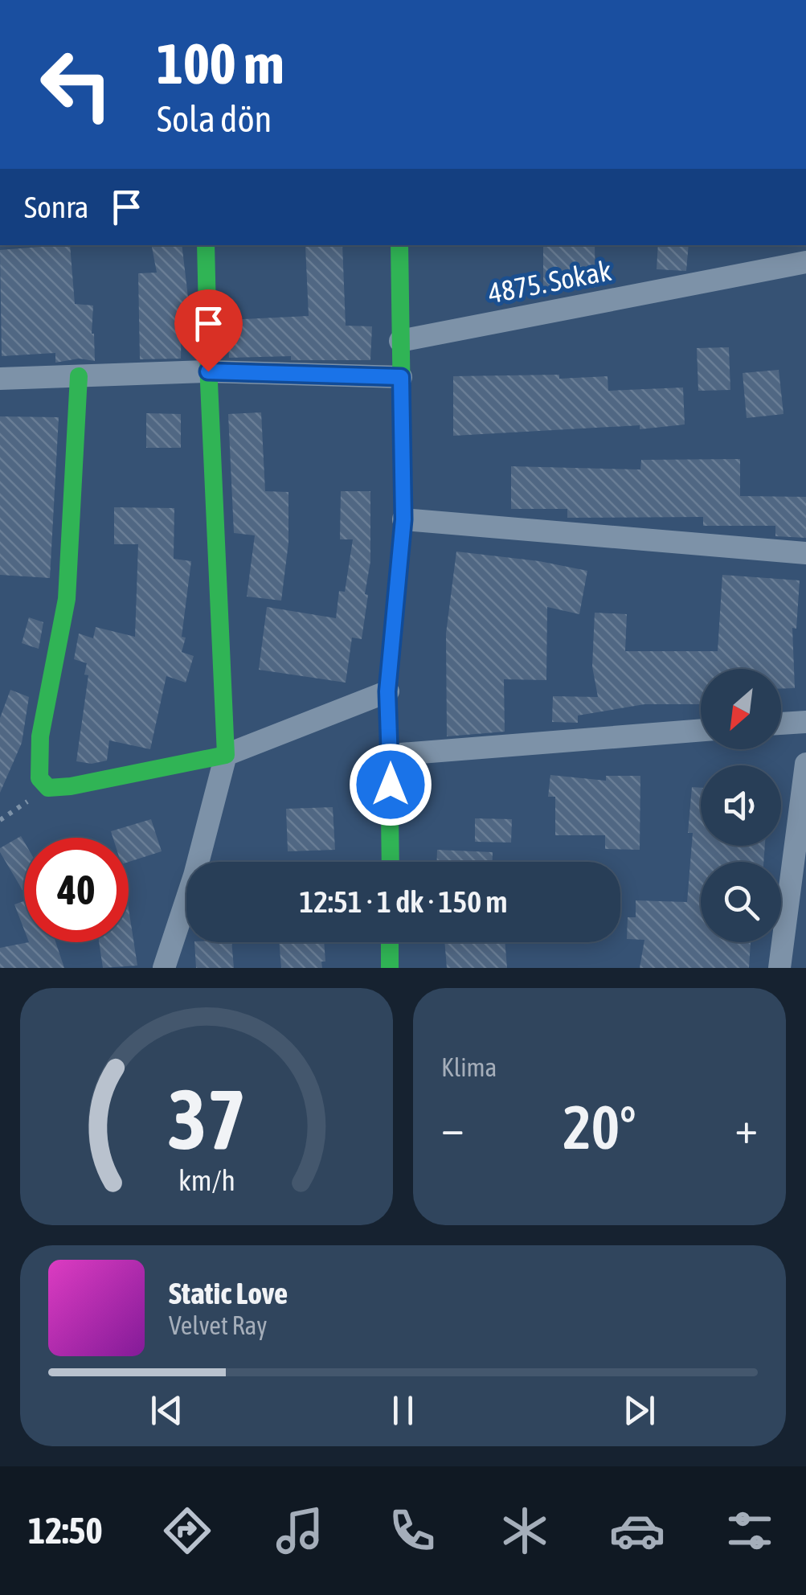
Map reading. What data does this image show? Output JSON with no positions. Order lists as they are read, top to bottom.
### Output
{
  "streets": {
    "street": ["4875. Sokak"]
  },
  "north": "bottom left",
  "page": {
    "turn": ["100 m", "Sola dön"],
    "then": "Sonra",
    "limit": "40",
    "trip": "12:51 · 1 dk · 150 m",
    "tile": "Klima",
    "heat": ["−", "20°", "+"],
    "song": ["Static Love", "Velvet Ray"],
    "tabs": "12:50",
    "gauge": ["37", "km/h"]
  }
}
